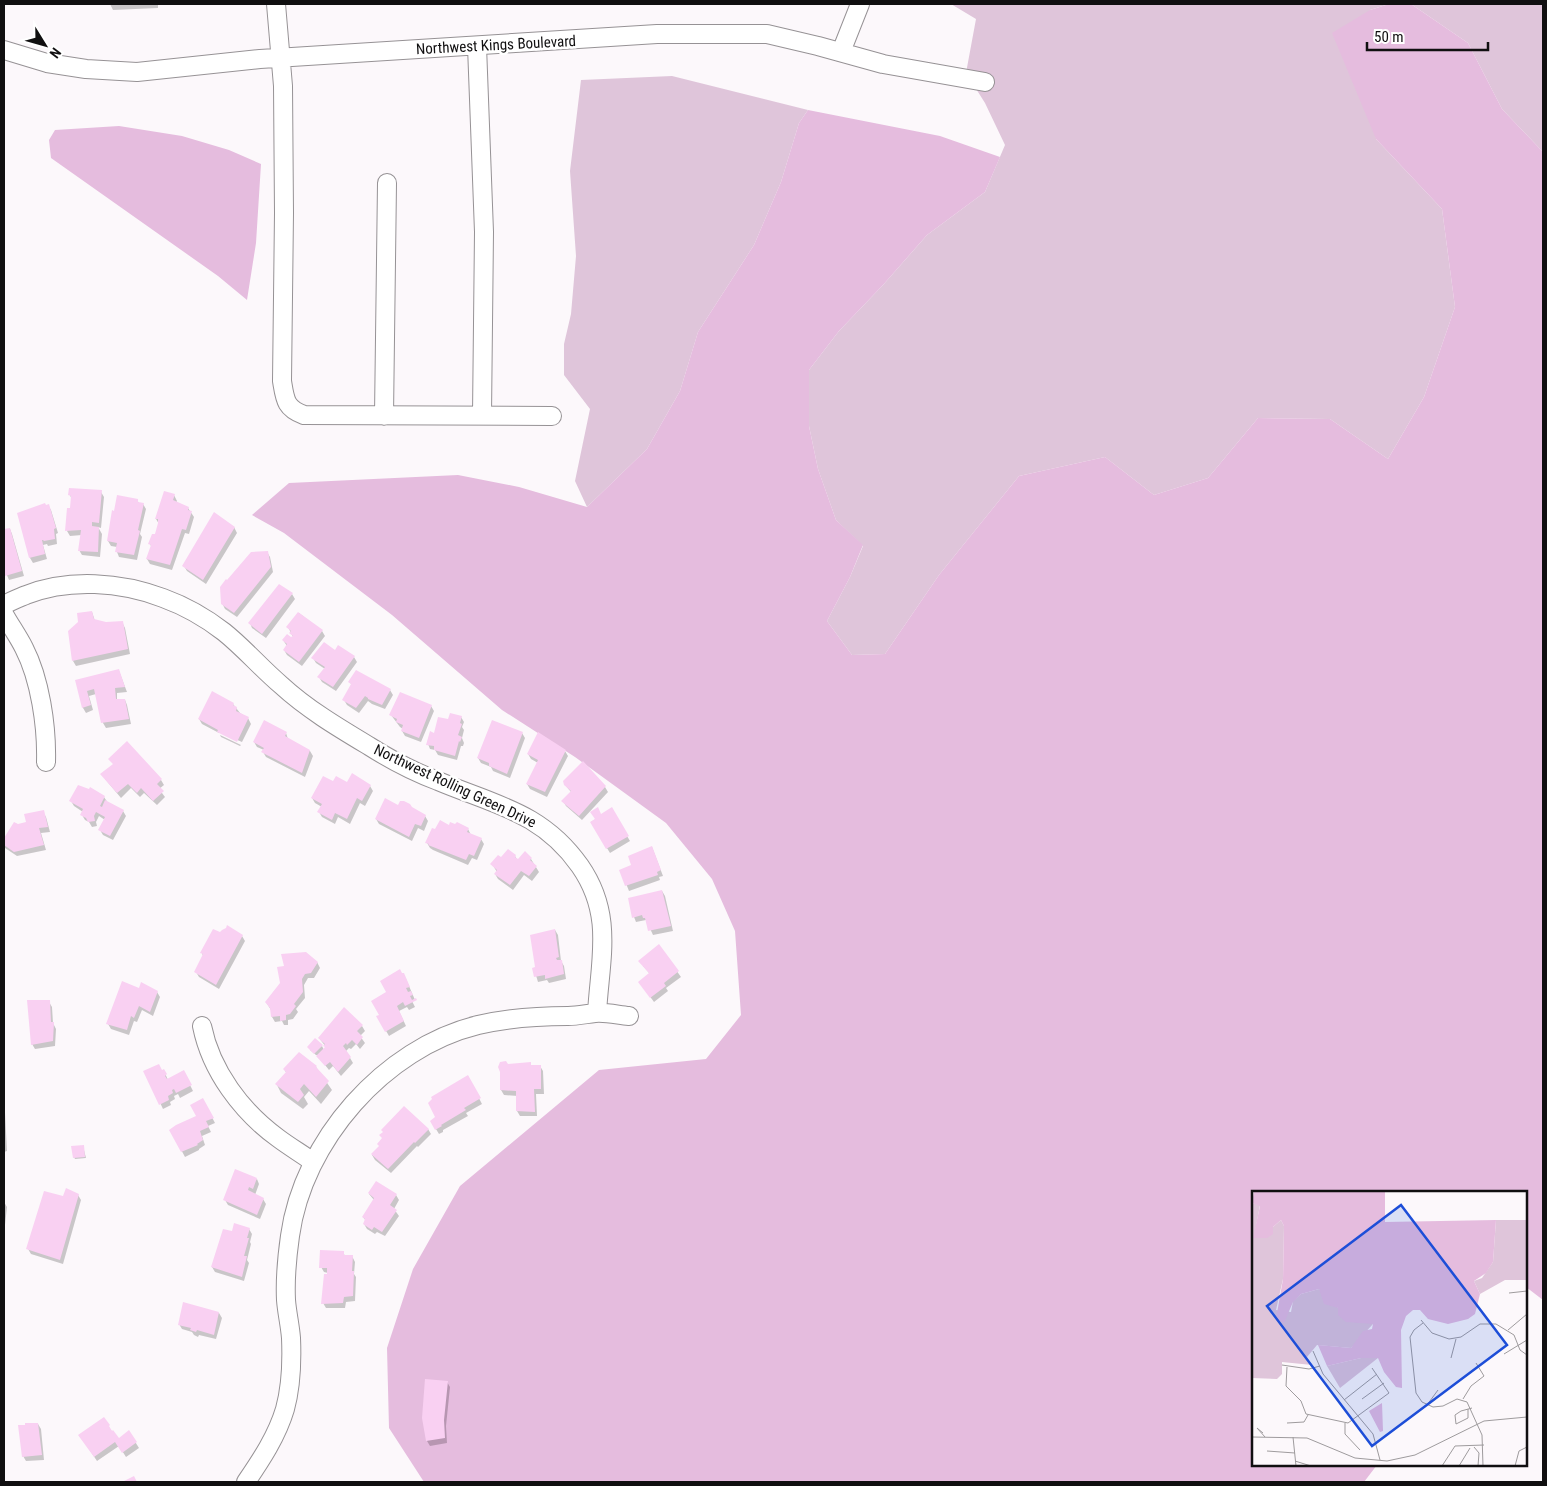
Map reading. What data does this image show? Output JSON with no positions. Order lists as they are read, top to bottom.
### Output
{
  "streets": {
    "street": ["Northwest Kings Boulevard", "Northwest Rolling Green Drive"]
  },
  "scale_bar": "50 m",
  "north": "bottom right"
}
